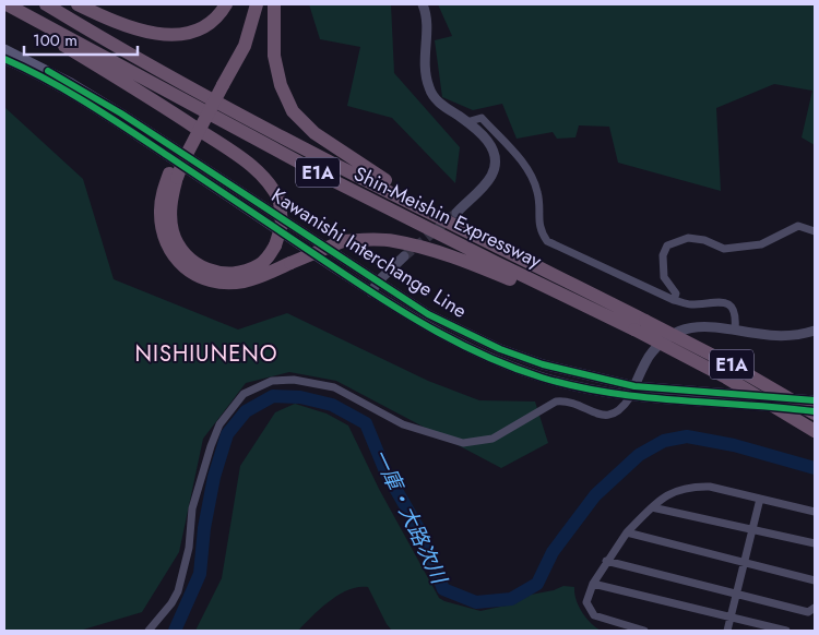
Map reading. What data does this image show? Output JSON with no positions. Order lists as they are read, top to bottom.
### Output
{
  "streets": {
    "highway": ["E1A", "Shin-Meishin Expressway"],
    "main road": ["Kawanishi Interchange Line"]
  },
  "crossings": [
    ["E1A", "Shin-Meishin Expressway"],
    ["Shin-Meishin Expressway", "Kawanishi Interchange Line"]
  ],
  "districts": ["NISHIUNENO"],
  "water": ["一庫・大路次川"],
  "scale_bar": "100 m"
}
